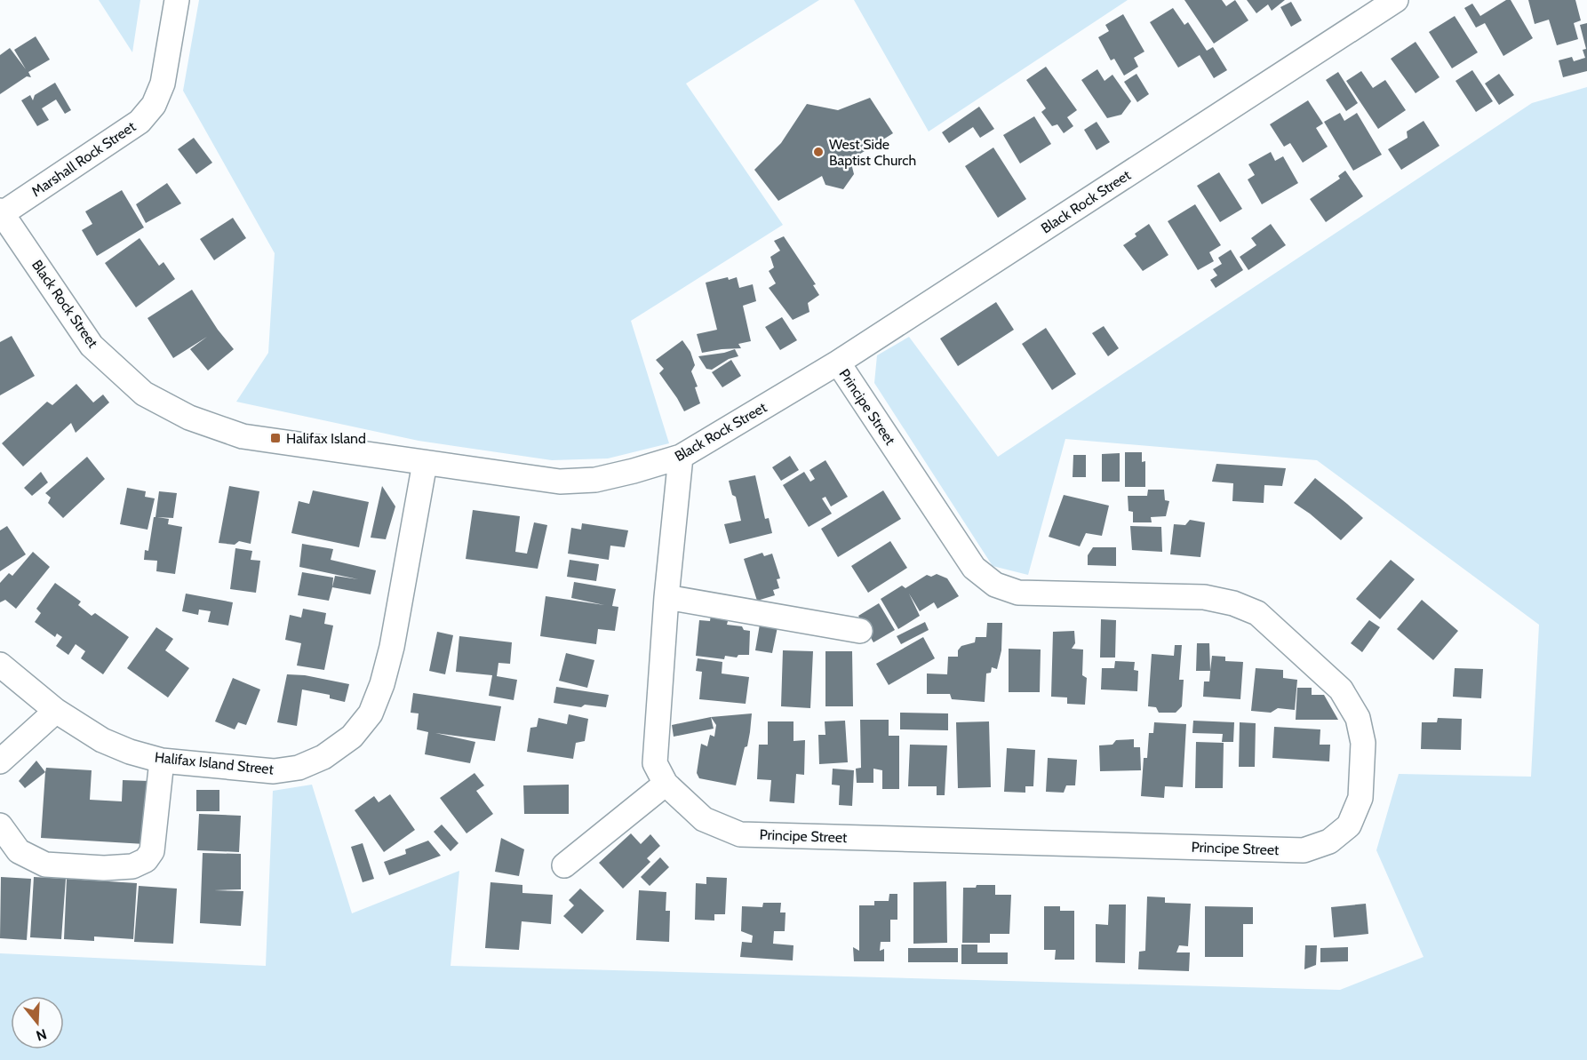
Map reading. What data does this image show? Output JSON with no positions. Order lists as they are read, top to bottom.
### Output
{
  "streets": {
    "street": [
      "Marshall Rock Street",
      "Black Rock Street",
      "Principe Street",
      "Halifax Island Street"
    ]
  },
  "crossings": [
    ["Marshall Rock Street", "Black Rock Street"],
    ["Black Rock Street", "Principe Street"],
    ["Black Rock Street", "Halifax Island Street"]
  ],
  "places": {
    "other": ["West Side Baptist Church"],
    "transit": ["Halifax Island"]
  },
  "north": "bottom"
}
